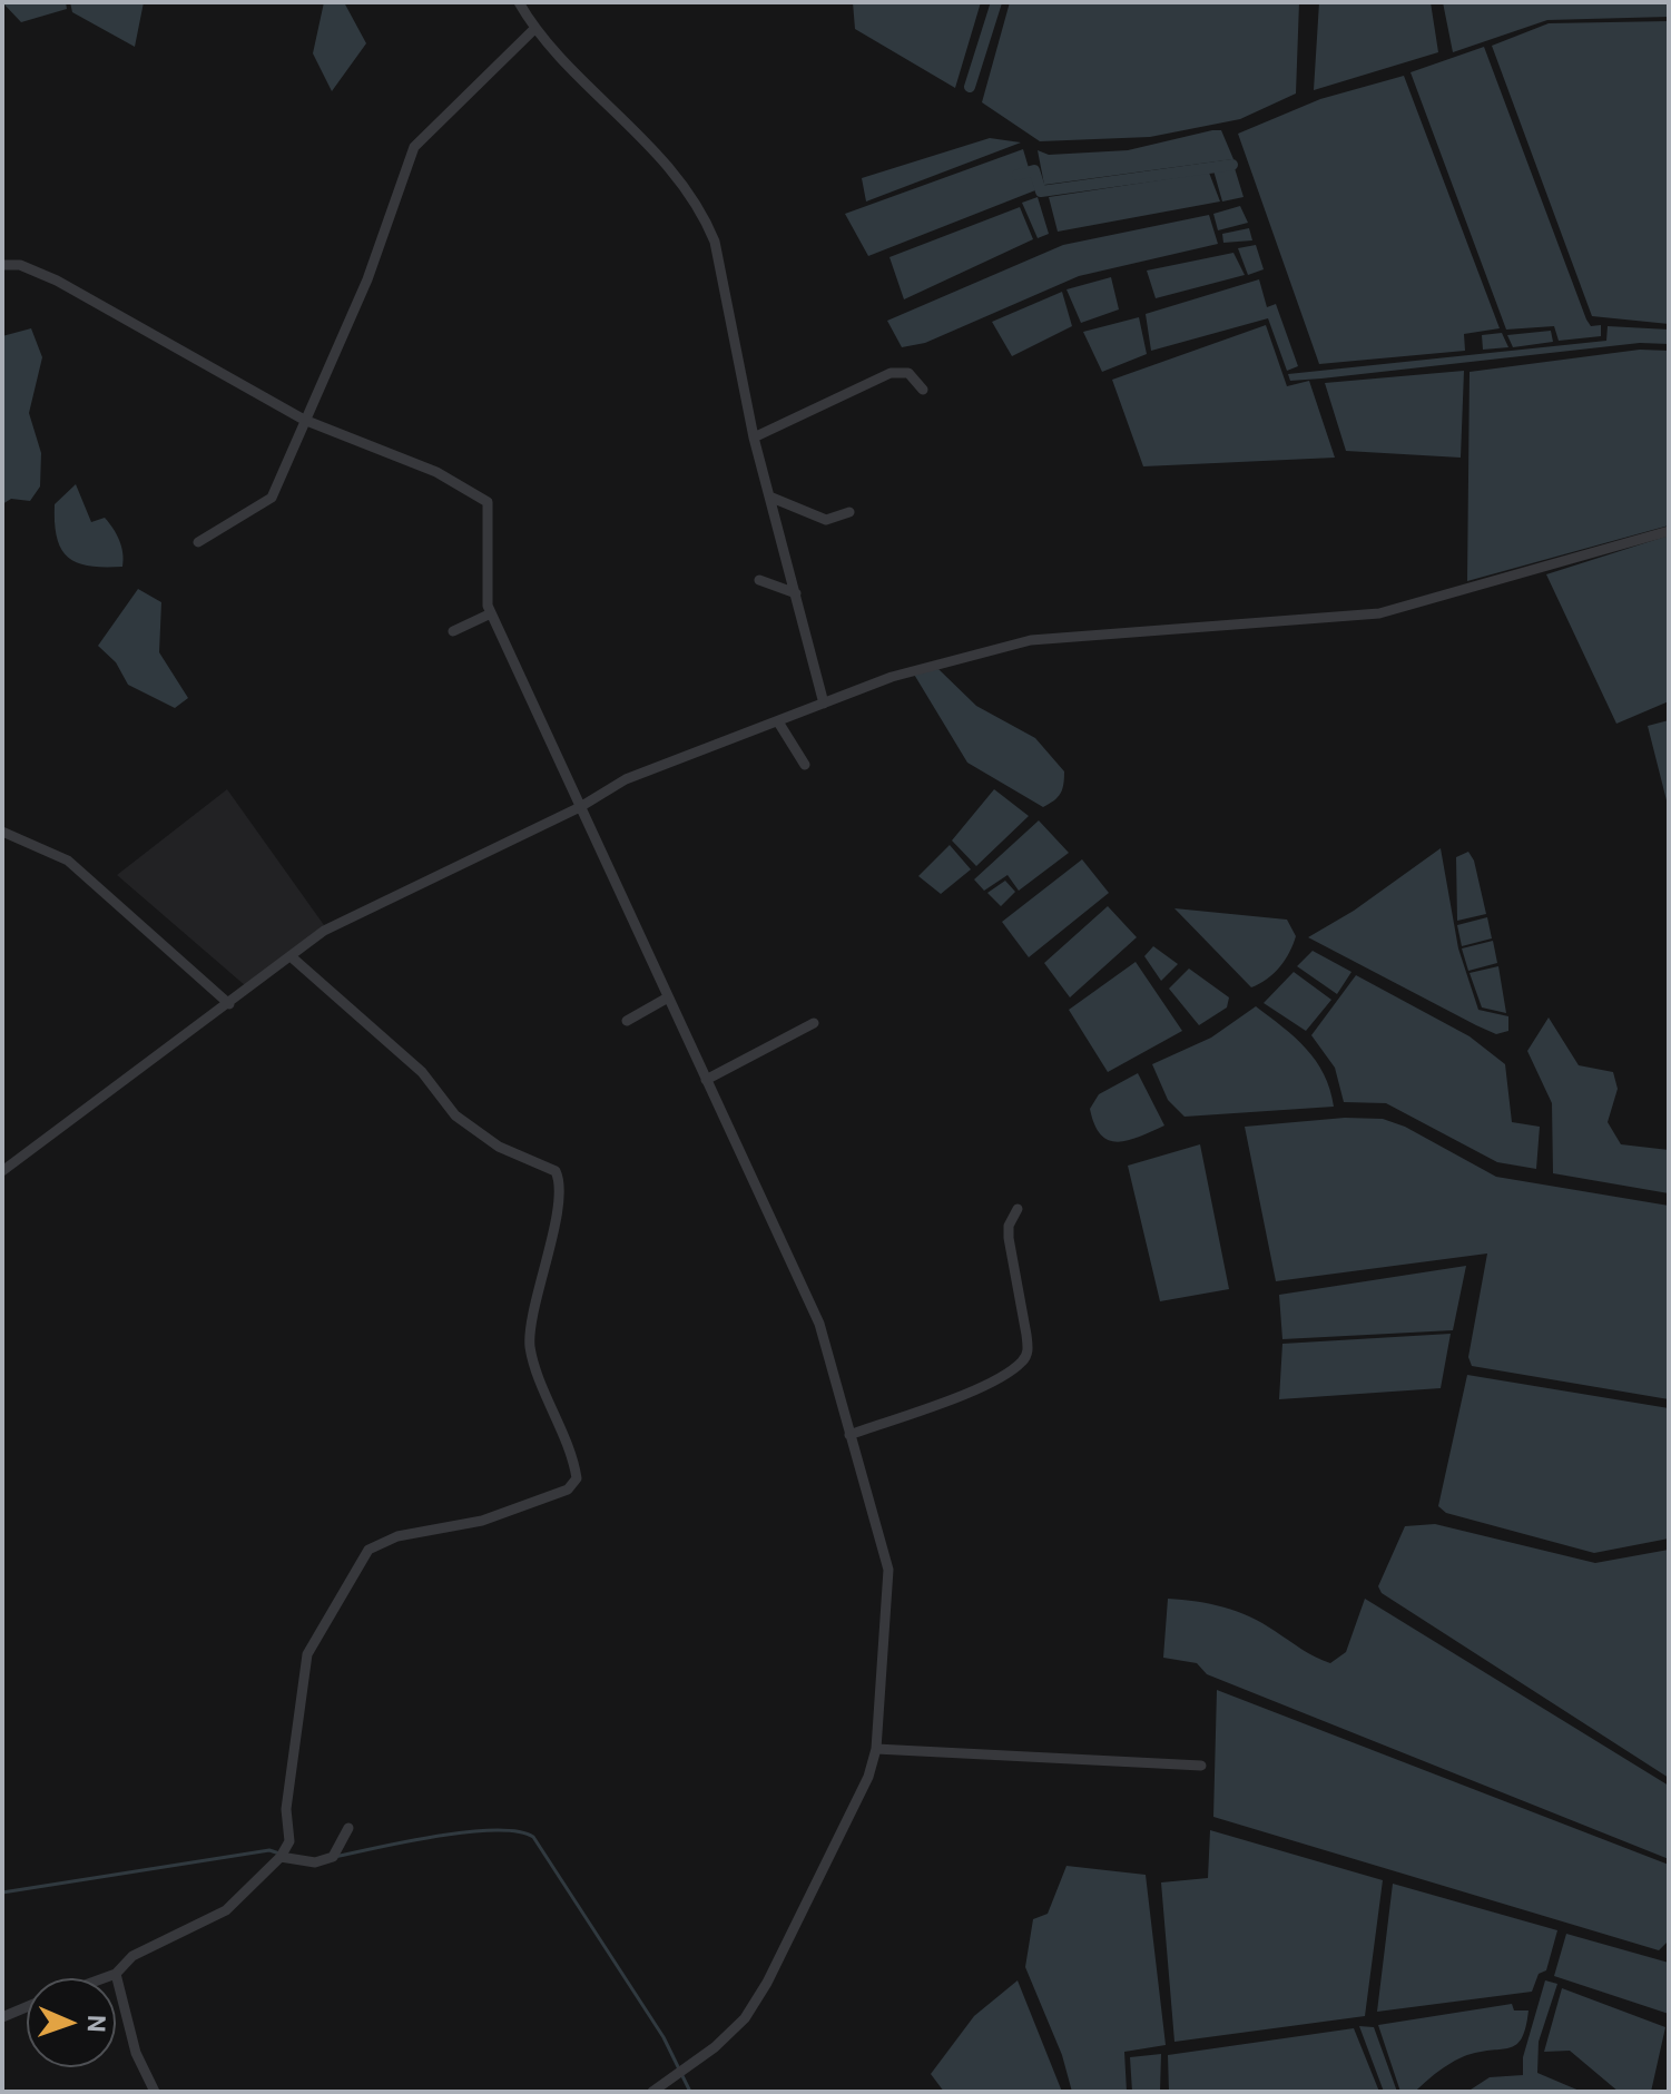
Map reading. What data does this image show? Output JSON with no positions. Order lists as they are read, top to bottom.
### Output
{
  "north": "right"
}
